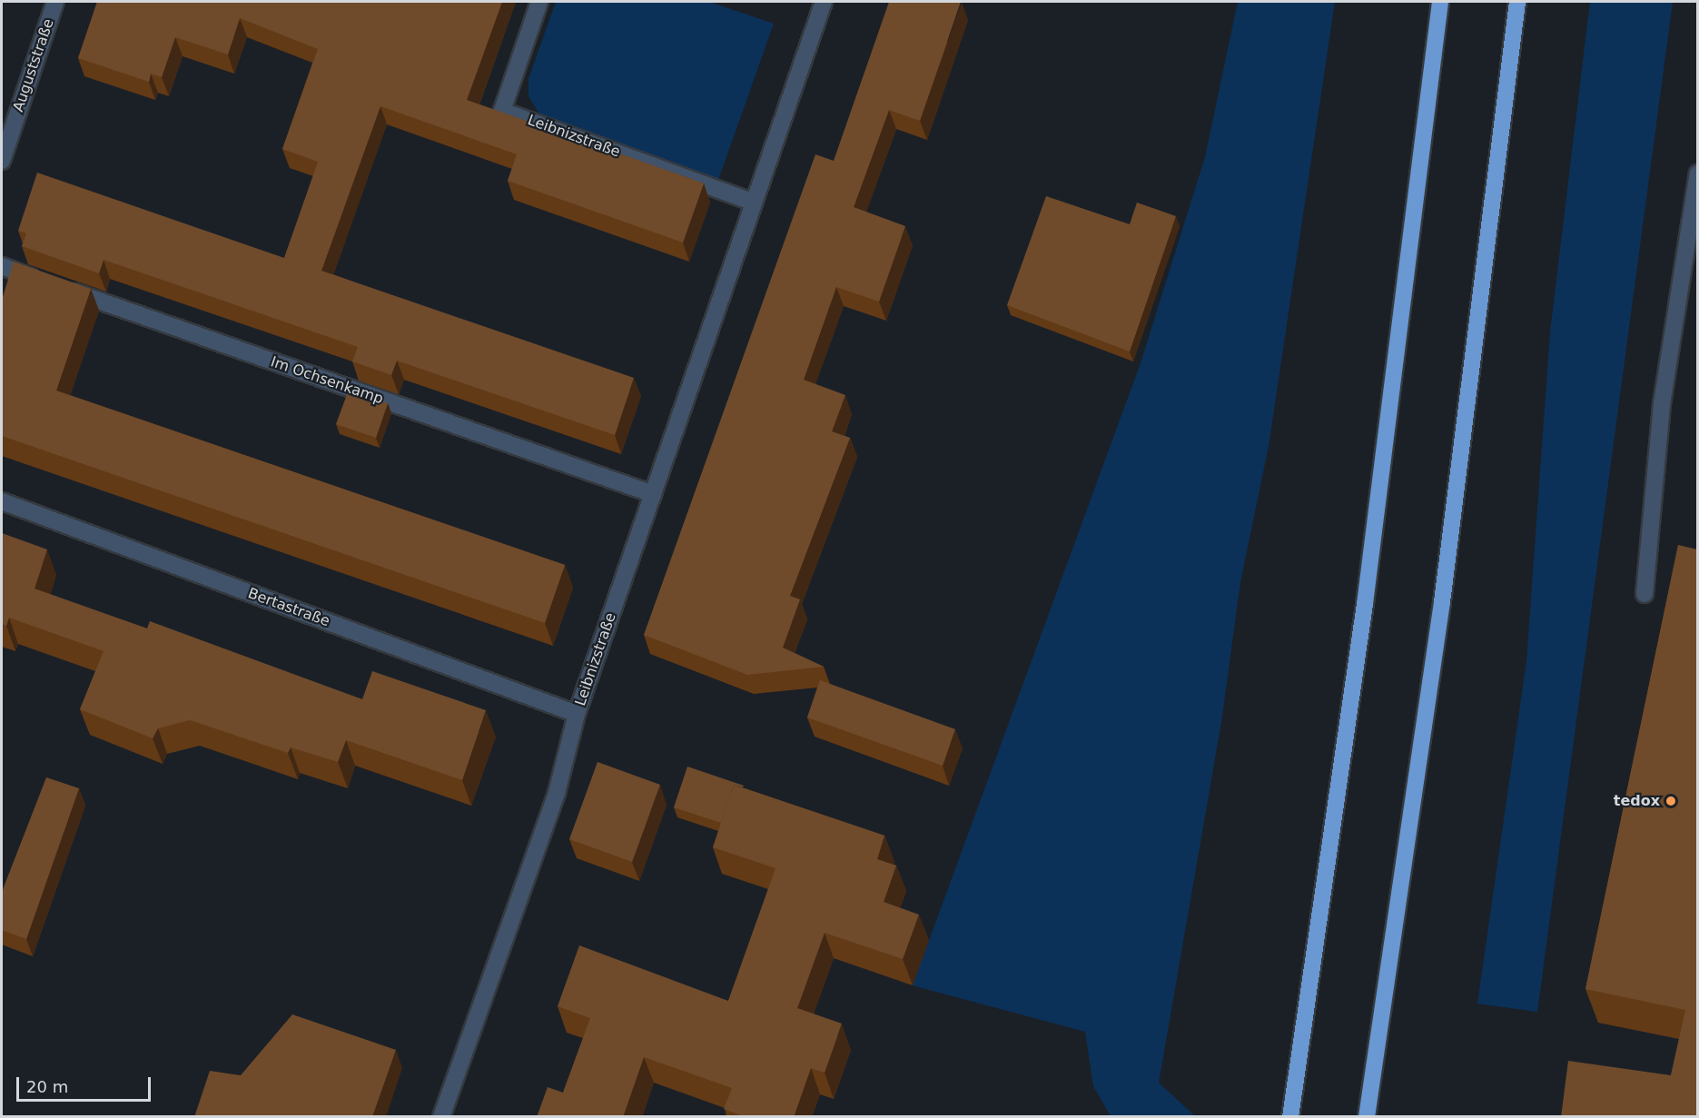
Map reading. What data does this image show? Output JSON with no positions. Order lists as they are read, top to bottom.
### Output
{
  "streets": {
    "street": [
      "Auguststraße",
      "Leibnizstraße",
      "Im Ochsenkamp",
      "Bertastraße"
    ]
  },
  "crossings": [
    ["Leibnizstraße", "Im Ochsenkamp"],
    ["Leibnizstraße", "Bertastraße"]
  ],
  "places": ["tedox"],
  "scale_bar": "20 m"
}
